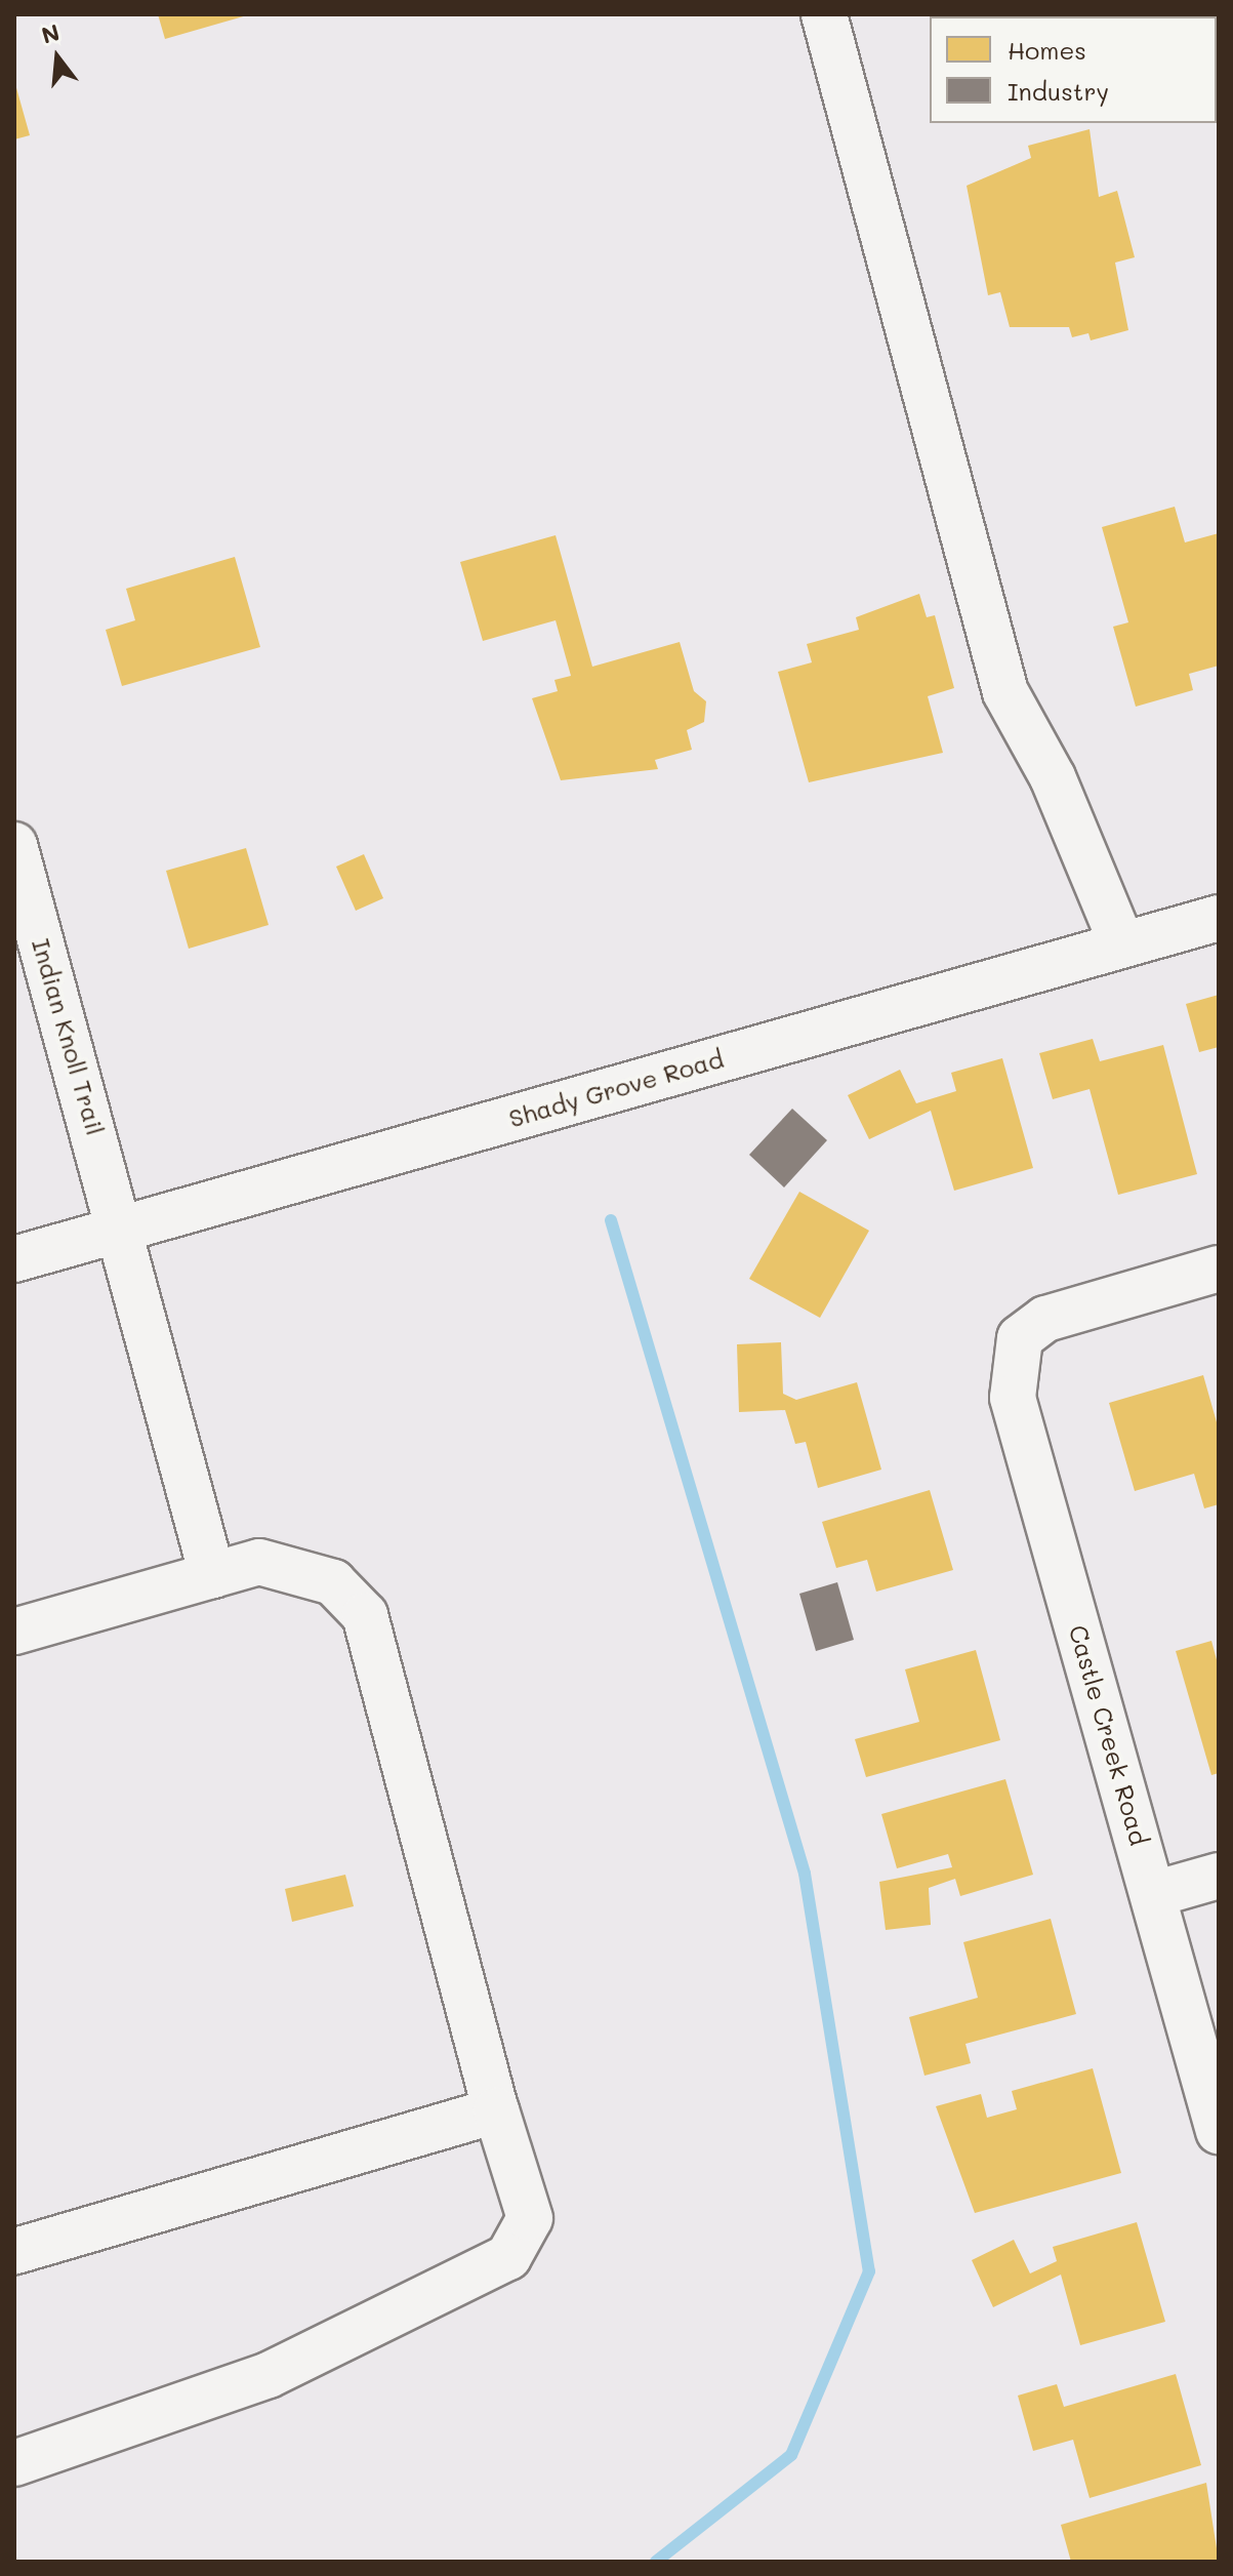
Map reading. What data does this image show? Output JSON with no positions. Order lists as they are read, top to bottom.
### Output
{
  "streets": {
    "street": ["Indian Knoll Trail", "Shady Grove Road", "Castle Creek Road"]
  },
  "crossings": [
    ["Indian Knoll Trail", "Shady Grove Road"]
  ],
  "legend": ["Homes", "Industry"],
  "north": "top"
}
